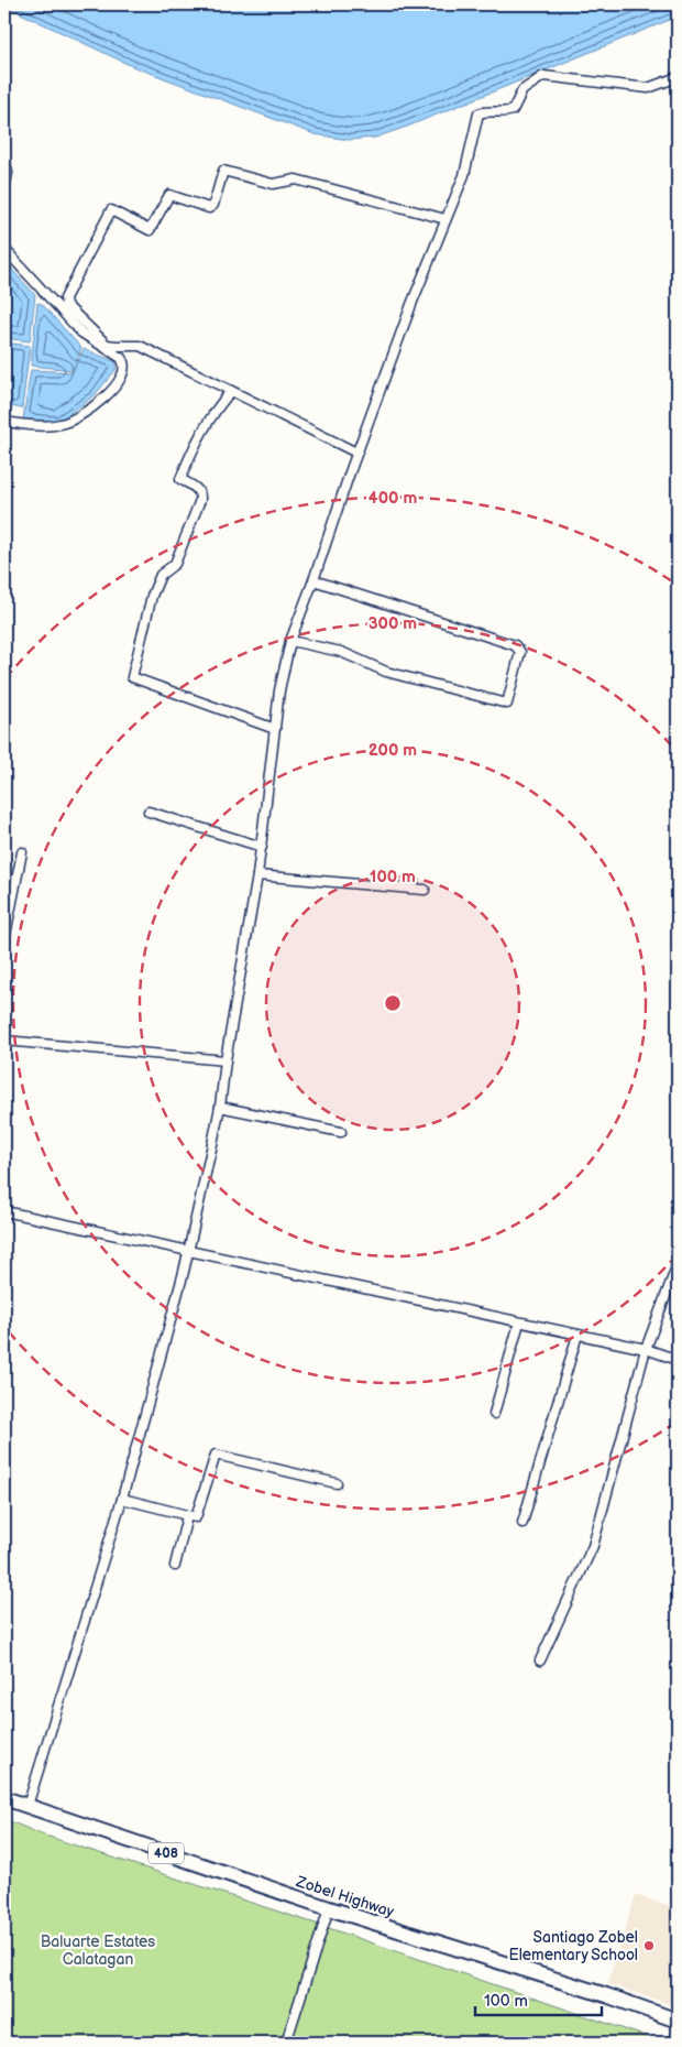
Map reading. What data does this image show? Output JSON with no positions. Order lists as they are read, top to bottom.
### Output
{
  "streets": {
    "main road": ["408", "Zobel Highway"]
  },
  "parks": ["Baluarte Estates Calatagan"],
  "places": ["Santiago Zobel Elementary School"],
  "scale_bar": "100 m",
  "rings": [
    "400 m",
    "300 m",
    "200 m",
    "100 m"
  ]
}
